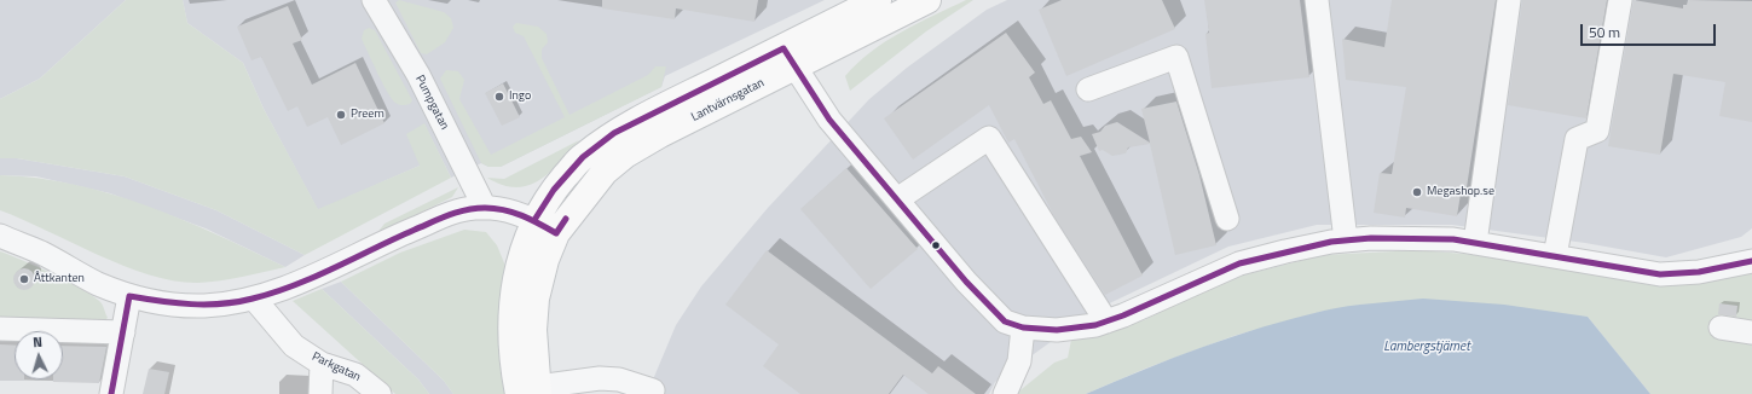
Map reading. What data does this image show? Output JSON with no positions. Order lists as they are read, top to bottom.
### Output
{
  "streets": {
    "main road": ["Lantvärnsgatan"],
    "street": ["Pumpgatan", "Parkgatan"]
  },
  "water": ["Lambergstjärnet"],
  "places": [
    "Ingo",
    "Preem",
    "Megashop.se",
    "Åttkanten"
  ],
  "scale_bar": "50 m",
  "north": "top"
}
